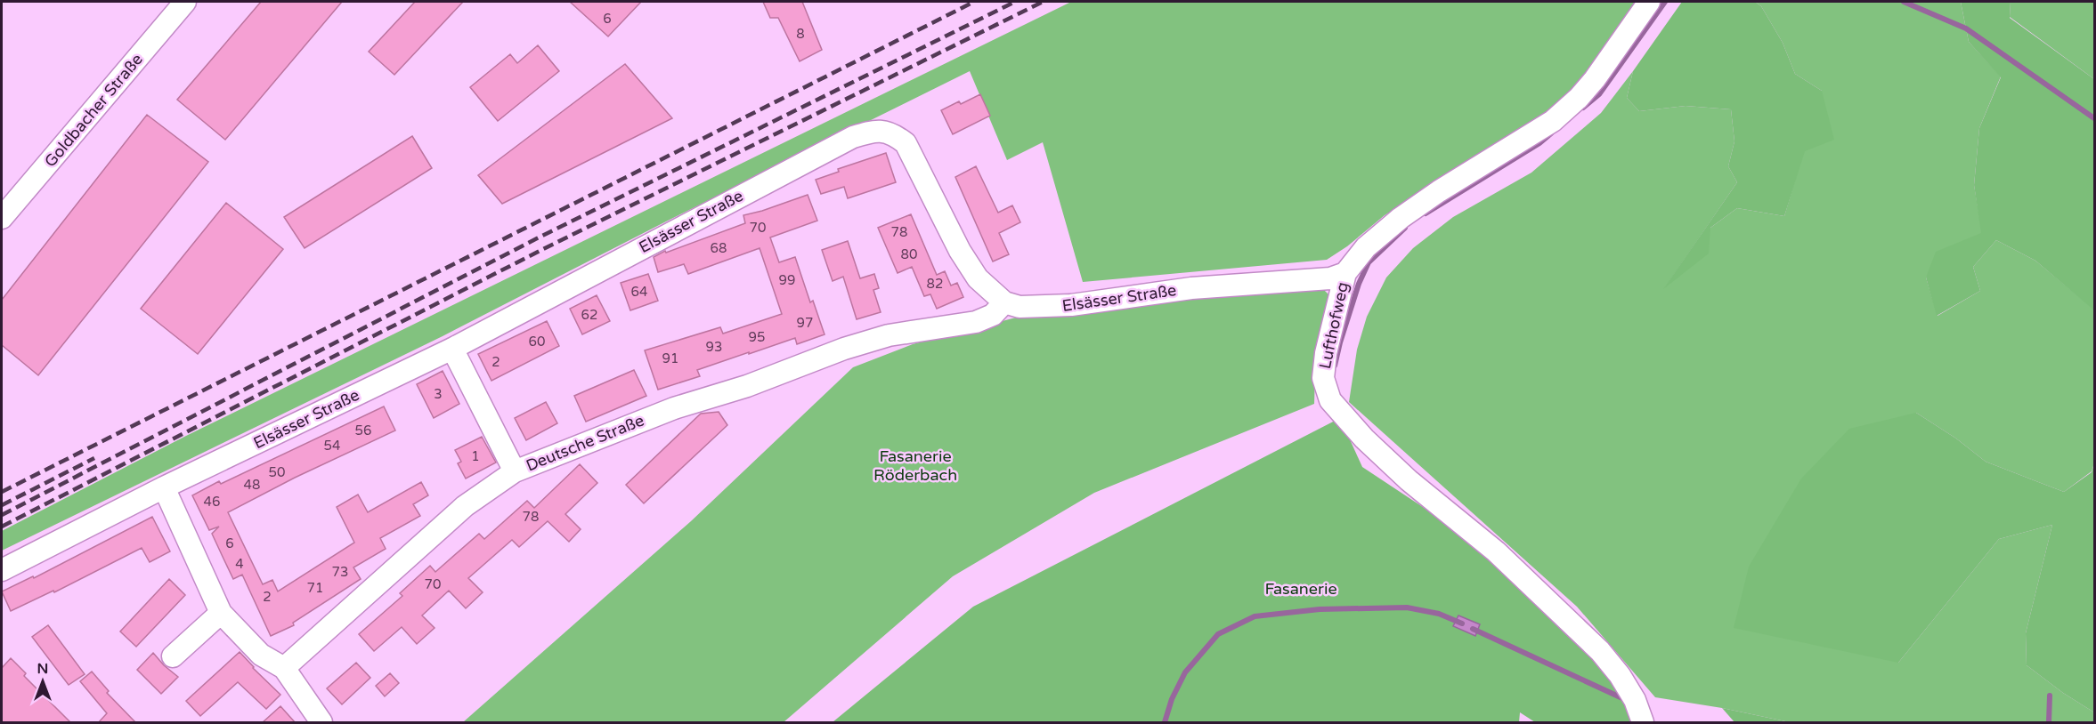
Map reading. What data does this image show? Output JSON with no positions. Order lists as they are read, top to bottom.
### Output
{
  "streets": {
    "street": [
      "Goldbacher Straße",
      "Elsässer Straße",
      "Lufthofweg",
      "Deutsche Straße"
    ]
  },
  "crossings": [
    ["Elsässer Straße", "Lufthofweg"],
    ["Elsässer Straße", "Deutsche Straße"]
  ],
  "parks": ["Fasanerie Röderbach", "Fasanerie"],
  "house_numbers": [
    "6",
    "8",
    "70",
    "78",
    "68",
    "80",
    "99",
    "82",
    "64",
    "62",
    "97",
    "95",
    "60",
    "93",
    "91",
    "2",
    "3",
    "56",
    "54",
    "1",
    "50",
    "48",
    "46",
    "78",
    "6",
    "4",
    "73",
    "70",
    "71",
    "2"
  ],
  "north": "top"
}
